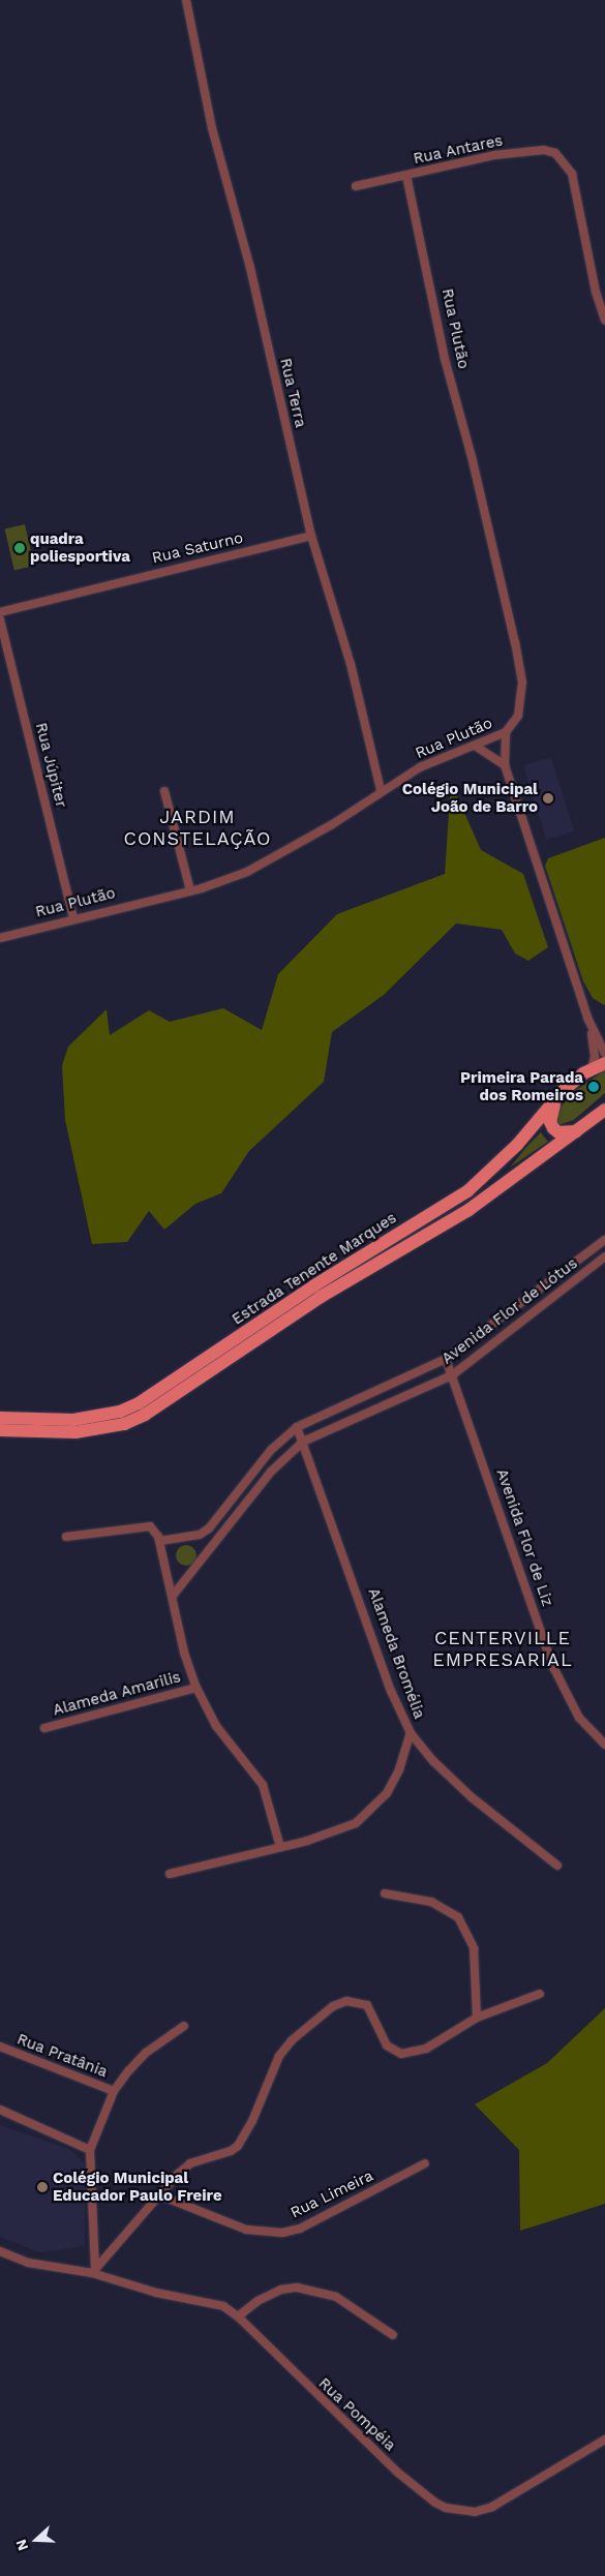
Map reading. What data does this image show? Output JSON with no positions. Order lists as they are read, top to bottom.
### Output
{
  "streets": {
    "main road": ["Estrada Tenente Marques"],
    "street": [
      "Rua Antares",
      "Rua Plutão",
      "Rua Terra",
      "Rua Saturno",
      "Rua Júpiter",
      "Avenida Flor de Lótus",
      "Avenida Flor de Liz",
      "Alameda Bromélia",
      "Alameda Amarilis",
      "Rua Pratânia",
      "Rua Limeira",
      "Rua Pompéia"
    ]
  },
  "crossings": [
    ["Rua Antares", "Rua Plutão"],
    ["Rua Plutão", "Rua Terra"],
    ["Rua Plutão", "Rua Júpiter"],
    ["Rua Terra", "Rua Saturno"],
    ["Avenida Flor de Lótus", "Avenida Flor de Liz"],
    ["Avenida Flor de Lótus", "Alameda Bromélia"]
  ],
  "districts": ["JARDIM CONSTELAÇÃO", "CENTERVILLE EMPRESARIAL"],
  "places": [
    "quadra poliesportiva",
    "Colégio Municipal João de Barro",
    "Primeira Parada dos Romeiros",
    "Colégio Municipal Educador Paulo Freire"
  ],
  "north": "left"
}
